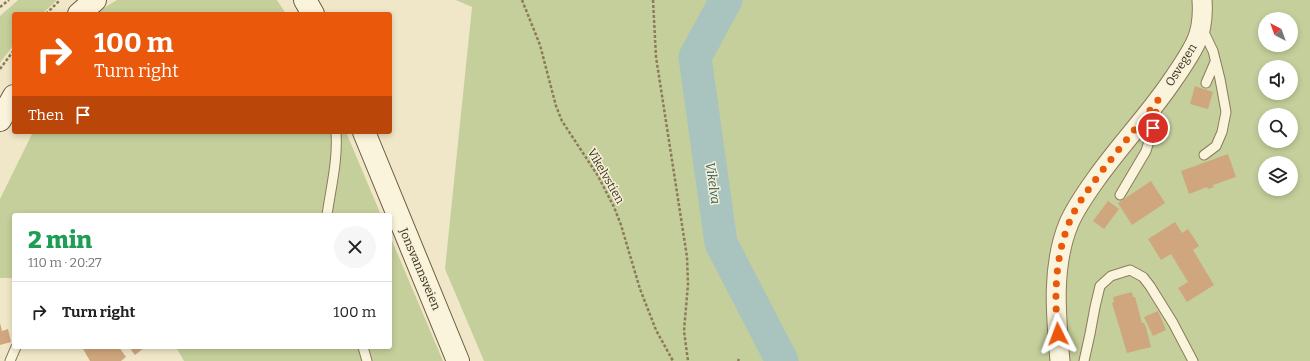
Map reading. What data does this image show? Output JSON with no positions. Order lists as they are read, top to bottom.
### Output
{
  "streets": {
    "main road": ["Jonsvannsveien"],
    "street": ["Osvegen"],
    "path": ["Vikelvstien"]
  },
  "water": ["Vikelva"],
  "north": "top left",
  "page": {
    "turn": ["100 m", "Turn right"],
    "then": "Then",
    "heading": ["2 min", "110 m · 20:27"],
    "list": [
      {
        "name": "Turn right",
        "value": "100 m"
      }
    ]
  }
}
